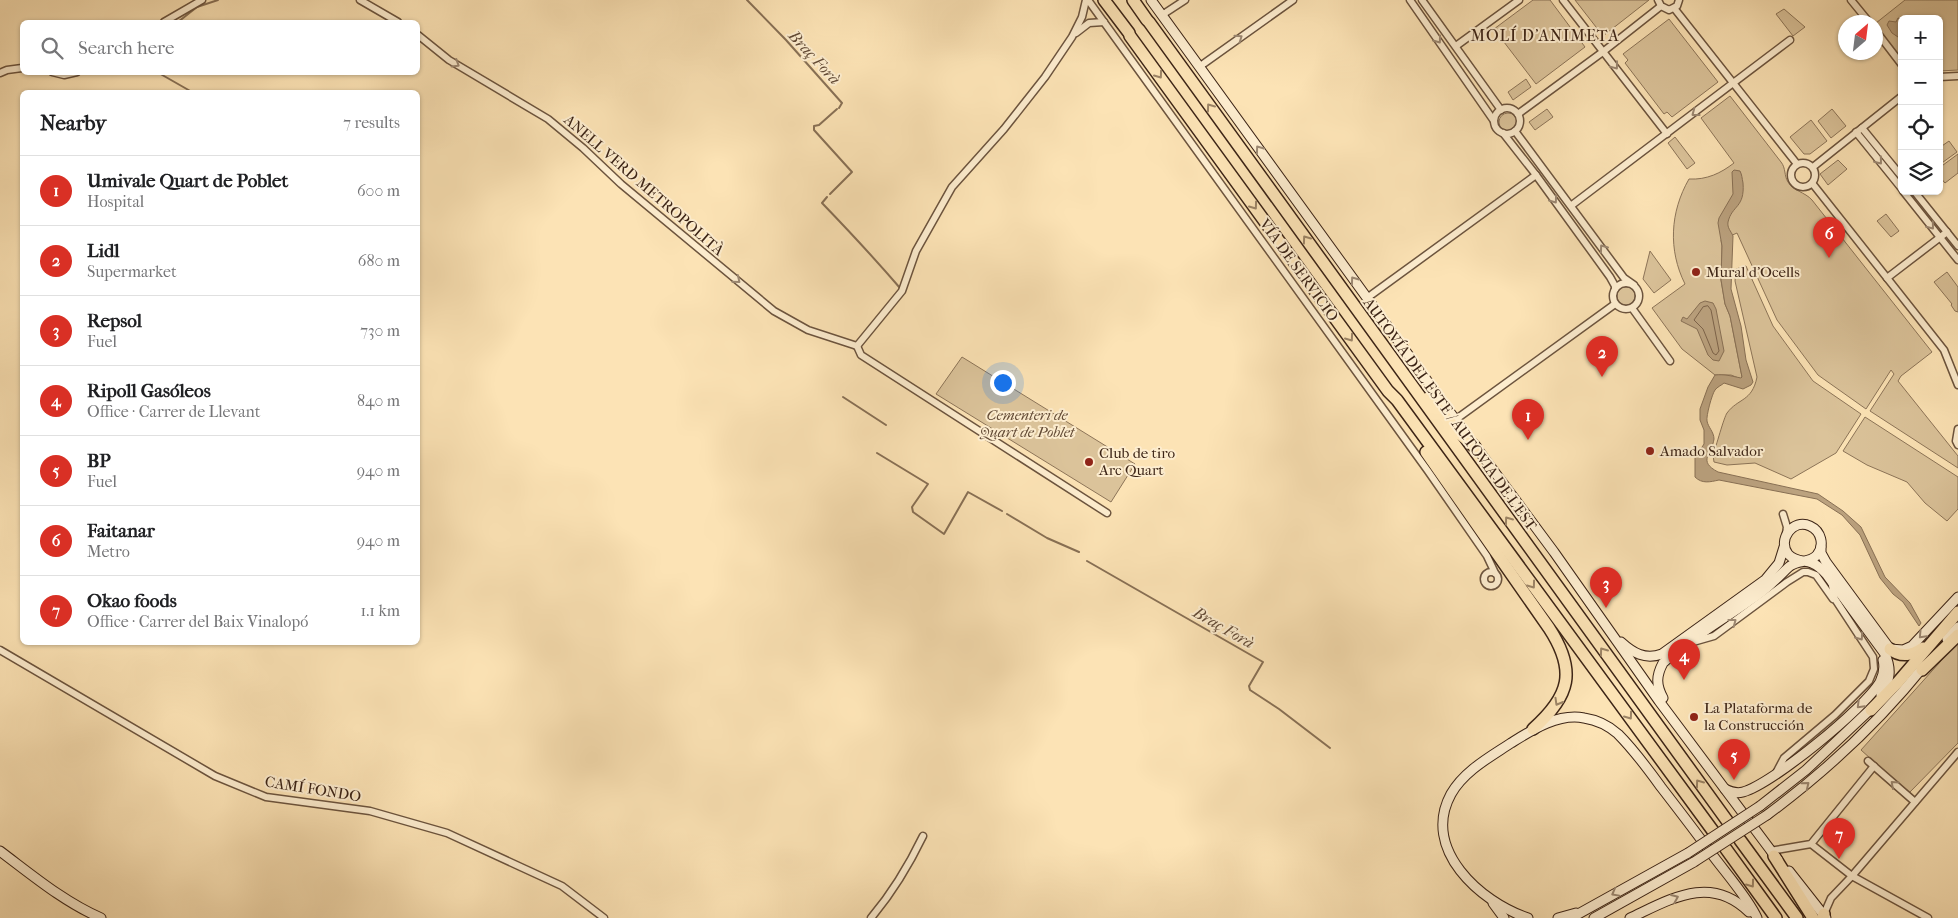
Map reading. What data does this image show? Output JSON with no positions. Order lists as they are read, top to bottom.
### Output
{
  "streets": {
    "highway": ["AUTOVÍA DEL ESTE / AUTOVIA DE L'EST"],
    "street": ["ANELL VERD METROPOLITÀ", "VÍA DE SERVICIO", "CAMÍ FONDO"]
  },
  "one_way": ["ANELL VERD METROPOLITÀ"],
  "districts": ["MOLÍ D'ANIMETA"],
  "water": ["Braç Forà"],
  "parks": ["Cementeri de Quart de Poblet"],
  "places": [
    "Mural d'Ocells",
    "Amado Salvador",
    "Club de tiro Arc Quart",
    "La Plataforma de la Construcción"
  ],
  "north": "top right",
  "page": {
    "map_buttons": ["+", "−"],
    "search": "Search here",
    "heading": ["Nearby", "7 results"],
    "list": [
      {
        "mark": "1",
        "name": "Umivale Quart de Poblet",
        "note": "Hospital",
        "value": "600 m"
      },
      {
        "mark": "2",
        "name": "Lidl",
        "note": "Supermarket",
        "value": "680 m"
      },
      {
        "mark": "3",
        "name": "Repsol",
        "note": "Fuel",
        "value": "730 m"
      },
      {
        "mark": "4",
        "name": "Ripoll Gasóleos",
        "note": "Office · Carrer de Llevant",
        "value": "840 m"
      },
      {
        "mark": "5",
        "name": "BP",
        "note": "Fuel",
        "value": "940 m"
      },
      {
        "mark": "6",
        "name": "Faitanar",
        "note": "Metro",
        "value": "940 m"
      },
      {
        "mark": "7",
        "name": "Okao foods",
        "note": "Office · Carrer del Baix Vinalopó",
        "value": "1.1 km"
      }
    ],
    "pins": [
      "6",
      "2",
      "1",
      "3",
      "4",
      "5",
      "7"
    ]
  }
}
